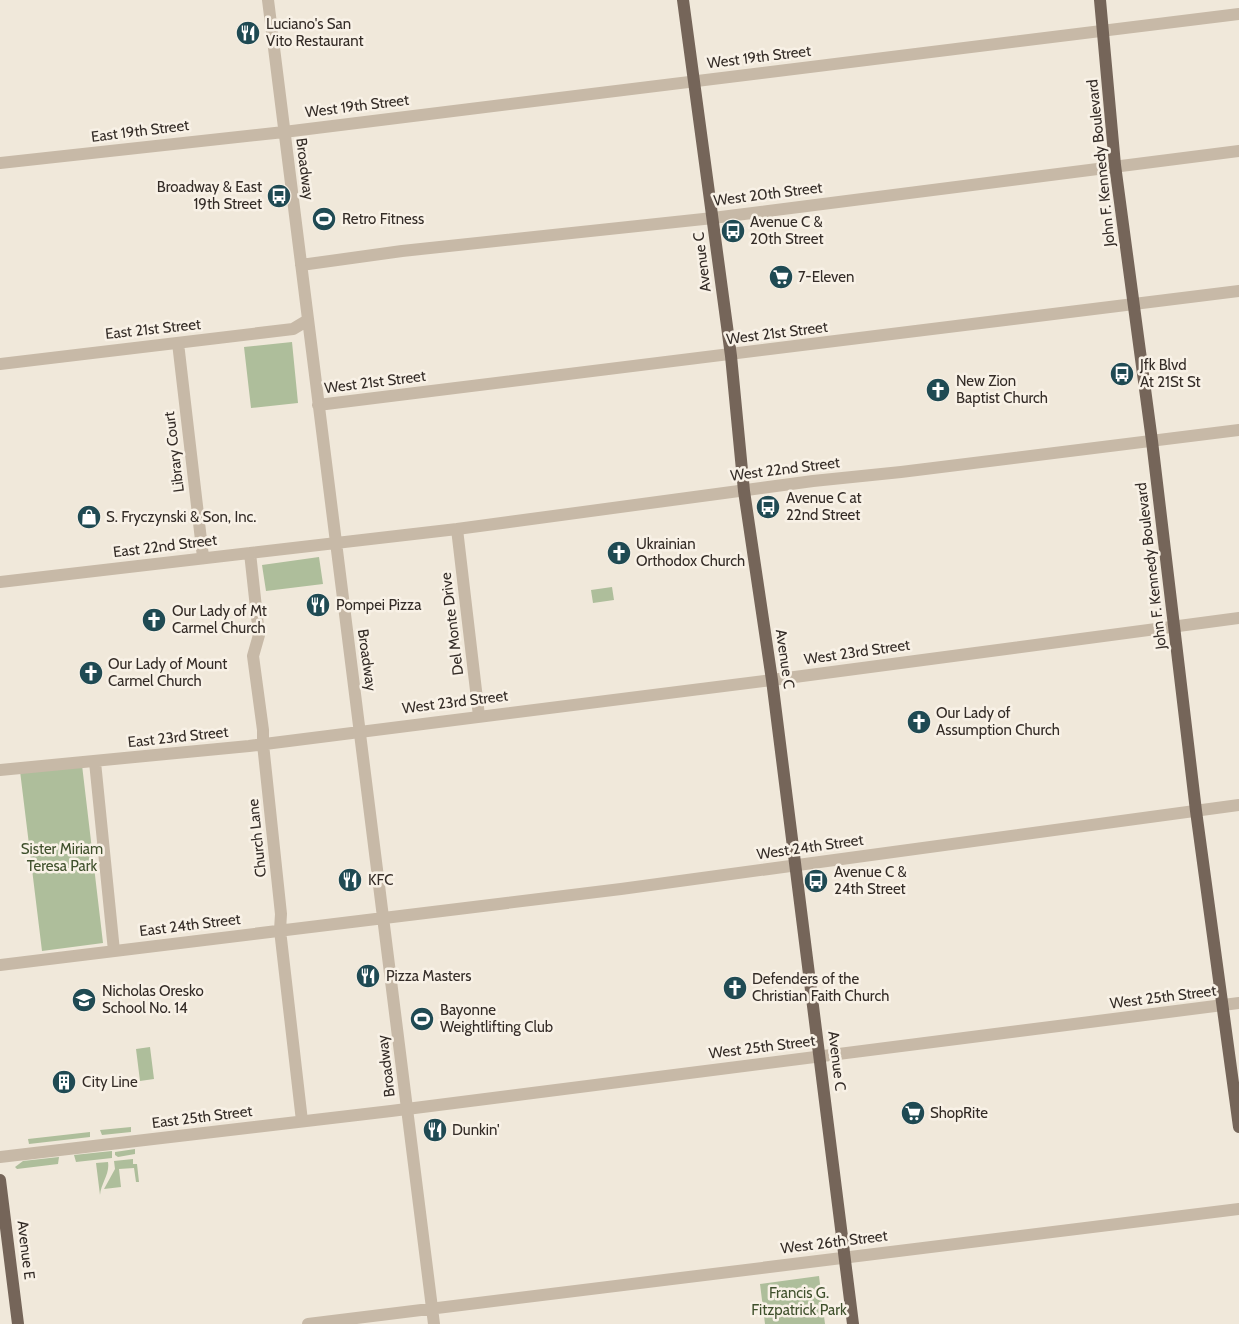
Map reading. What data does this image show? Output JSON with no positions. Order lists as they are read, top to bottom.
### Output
{
  "streets": {
    "main road": ["John F. Kennedy Boulevard", "Avenue C", "Avenue E"],
    "street": [
      "West 19th Street",
      "East 19th Street",
      "Broadway",
      "West 20th Street",
      "East 21st Street",
      "West 21st Street",
      "Library Court",
      "West 22nd Street",
      "East 22nd Street",
      "Del Monte Drive",
      "West 23rd Street",
      "East 23rd Street",
      "Church Lane",
      "West 24th Street",
      "East 24th Street",
      "West 25th Street",
      "East 25th Street",
      "West 26th Street"
    ]
  },
  "crossings": [
    ["West 19th Street", "East 19th Street"],
    ["West 19th Street", "John F. Kennedy Boulevard"],
    ["West 19th Street", "Broadway"],
    ["West 19th Street", "Avenue C"],
    ["East 19th Street", "Broadway"],
    ["John F. Kennedy Boulevard", "West 20th Street"],
    ["John F. Kennedy Boulevard", "West 21st Street"],
    ["John F. Kennedy Boulevard", "West 22nd Street"],
    ["John F. Kennedy Boulevard", "West 23rd Street"],
    ["John F. Kennedy Boulevard", "West 24th Street"],
    ["John F. Kennedy Boulevard", "West 25th Street"],
    ["Broadway", "West 20th Street"],
    ["Broadway", "East 21st Street"],
    ["Broadway", "West 21st Street"],
    ["Broadway", "West 22nd Street"],
    ["Broadway", "East 22nd Street"],
    ["Broadway", "West 23rd Street"],
    ["Broadway", "East 23rd Street"],
    ["Broadway", "West 24th Street"],
    ["Broadway", "East 24th Street"],
    ["Broadway", "West 25th Street"],
    ["Broadway", "East 25th Street"],
    ["Broadway", "West 26th Street"],
    ["West 20th Street", "Avenue C"],
    ["Avenue C", "West 21st Street"],
    ["Avenue C", "West 22nd Street"],
    ["Avenue C", "West 23rd Street"],
    ["Avenue C", "West 24th Street"],
    ["Avenue C", "West 25th Street"],
    ["Avenue C", "West 26th Street"],
    ["East 21st Street", "Library Court"],
    ["Library Court", "East 22nd Street"],
    ["West 22nd Street", "East 22nd Street"],
    ["West 22nd Street", "Del Monte Drive"],
    ["East 22nd Street", "Church Lane"],
    ["Del Monte Drive", "West 23rd Street"],
    ["West 23rd Street", "East 23rd Street"],
    ["East 23rd Street", "Church Lane"],
    ["Church Lane", "East 24th Street"],
    ["Church Lane", "East 25th Street"],
    ["West 24th Street", "East 24th Street"],
    ["West 25th Street", "East 25th Street"]
  ],
  "parks": ["Sister Miriam Teresa Park", "Francis G. Fitzpatrick Park"],
  "places": {
    "restaurant": [
      "Luciano's San Vito Restaurant",
      "Pompei Pizza",
      "KFC",
      "Pizza Masters",
      "Dunkin'"
    ],
    "bus stop": [
      "Broadway & East 19th Street",
      "Avenue C & 20th Street",
      "Jfk Blvd At 21St St",
      "Avenue C at 22nd Street",
      "Avenue C & 24th Street"
    ],
    "sports": ["Retro Fitness", "Bayonne Weightlifting Club"],
    "supermarket": ["7-Eleven", "ShopRite"],
    "church": [
      "New Zion Baptist Church",
      "Ukrainian Orthodox Church",
      "Our Lady of Mt Carmel Church",
      "Our Lady of Mount Carmel Church",
      "Our Lady of Assumption Church",
      "Defenders of the Christian Faith Church"
    ],
    "shop": ["S. Fryczynski & Son, Inc."],
    "school or university": ["Nicholas Oresko School No. 14"],
    "building": ["City Line"]
  }
}
